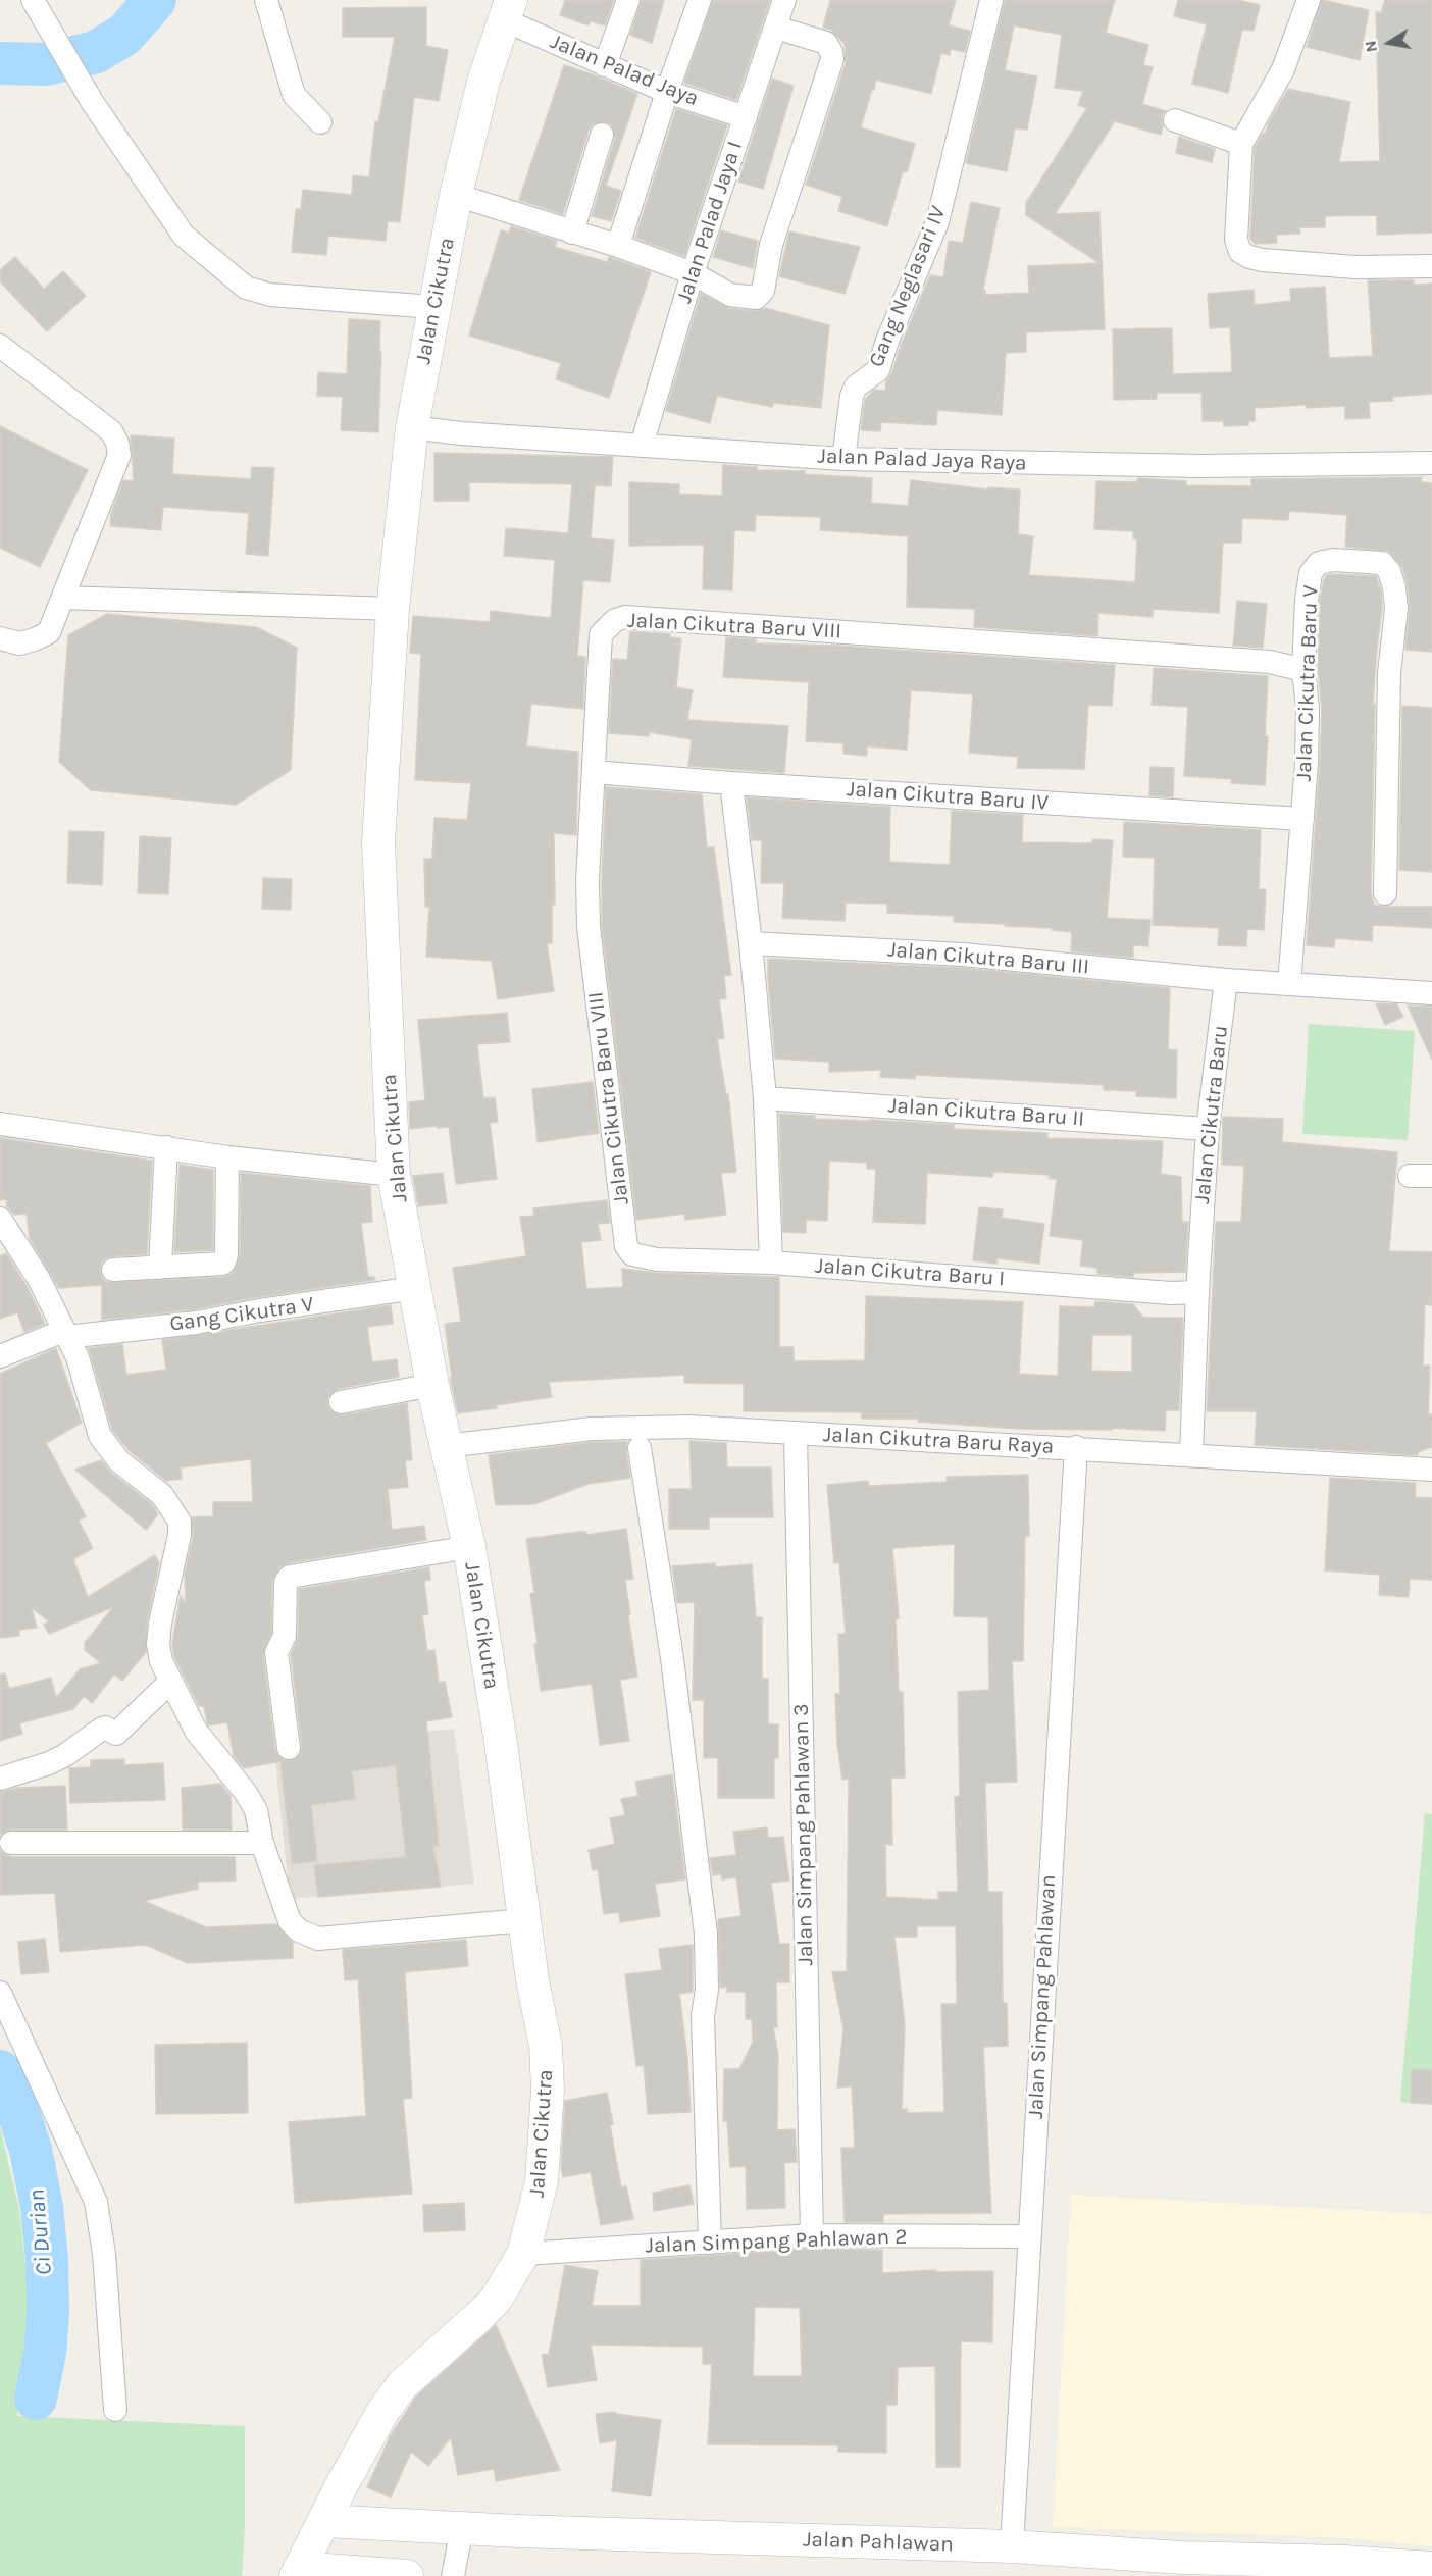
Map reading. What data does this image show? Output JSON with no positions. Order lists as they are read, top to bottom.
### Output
{
  "streets": {
    "main road": ["Jalan Cikutra", "Jalan Pahlawan"],
    "street": [
      "Jalan Palad Jaya",
      "Jalan Palad Jaya I",
      "Gang Neglasari IV",
      "Jalan Palad Jaya Raya",
      "Jalan Cikutra Baru VIII",
      "Jalan Cikutra Baru V",
      "Jalan Cikutra Baru IV",
      "Jalan Cikutra Baru III",
      "Jalan Cikutra Baru II",
      "Jalan Cikutra Baru",
      "Jalan Cikutra Baru I",
      "Gang Cikutra V",
      "Jalan Cikutra Baru Raya",
      "Jalan Simpang Pahlawan 3",
      "Jalan Simpang Pahlawan",
      "Jalan Simpang Pahlawan 2"
    ]
  },
  "crossings": [
    ["Jalan Palad Jaya", "Jalan Palad Jaya I"],
    ["Jalan Palad Jaya", "Jalan Cikutra"],
    ["Jalan Palad Jaya I", "Jalan Palad Jaya Raya"],
    ["Gang Neglasari IV", "Jalan Palad Jaya Raya"],
    ["Jalan Cikutra", "Jalan Palad Jaya Raya"],
    ["Jalan Cikutra", "Gang Cikutra V"],
    ["Jalan Cikutra", "Jalan Cikutra Baru Raya"],
    ["Jalan Cikutra", "Jalan Simpang Pahlawan 2"],
    ["Jalan Cikutra", "Jalan Pahlawan"],
    ["Jalan Cikutra Baru VIII", "Jalan Cikutra Baru V"],
    ["Jalan Cikutra Baru VIII", "Jalan Cikutra Baru IV"],
    ["Jalan Cikutra Baru VIII", "Jalan Cikutra Baru I"],
    ["Jalan Cikutra Baru V", "Jalan Cikutra Baru IV"],
    ["Jalan Cikutra Baru III", "Jalan Cikutra Baru"],
    ["Jalan Cikutra Baru II", "Jalan Cikutra Baru"],
    ["Jalan Cikutra Baru", "Jalan Cikutra Baru I"],
    ["Jalan Cikutra Baru", "Jalan Cikutra Baru Raya"],
    ["Jalan Cikutra Baru Raya", "Jalan Simpang Pahlawan 3"],
    ["Jalan Cikutra Baru Raya", "Jalan Simpang Pahlawan"],
    ["Jalan Simpang Pahlawan 3", "Jalan Simpang Pahlawan 2"],
    ["Jalan Simpang Pahlawan", "Jalan Simpang Pahlawan 2"],
    ["Jalan Simpang Pahlawan", "Jalan Pahlawan"]
  ],
  "water": ["Ci Durian"],
  "north": "left"
}
